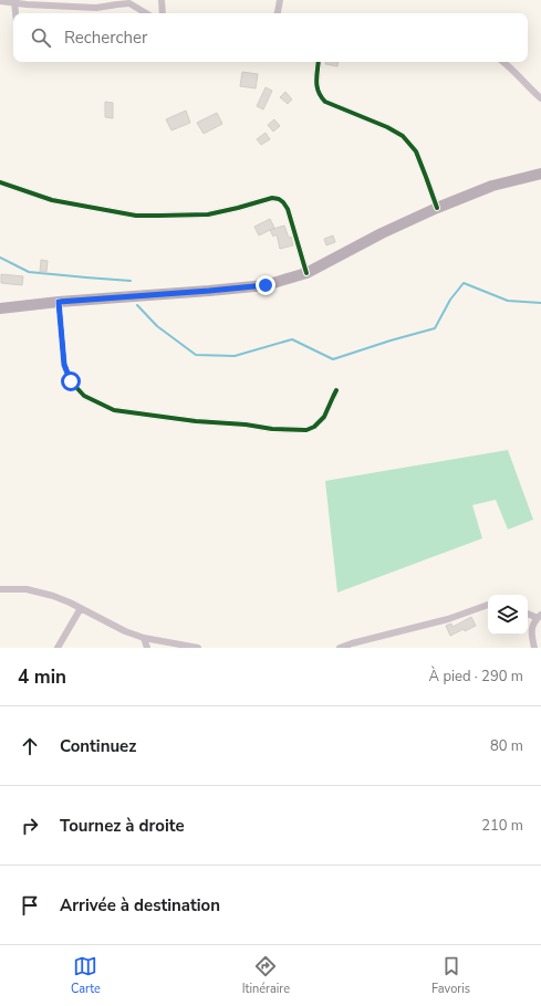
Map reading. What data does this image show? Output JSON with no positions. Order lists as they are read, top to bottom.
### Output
{
  "page": {
    "search": "Rechercher",
    "heading": ["4 min", "À pied · 290 m"],
    "list": [
      ["Continuez", "80 m"],
      ["Tournez à droite", "210 m"],
      "Arrivée à destination"
    ],
    "nav": ["Carte", "Itinéraire", "Favoris"]
  }
}
